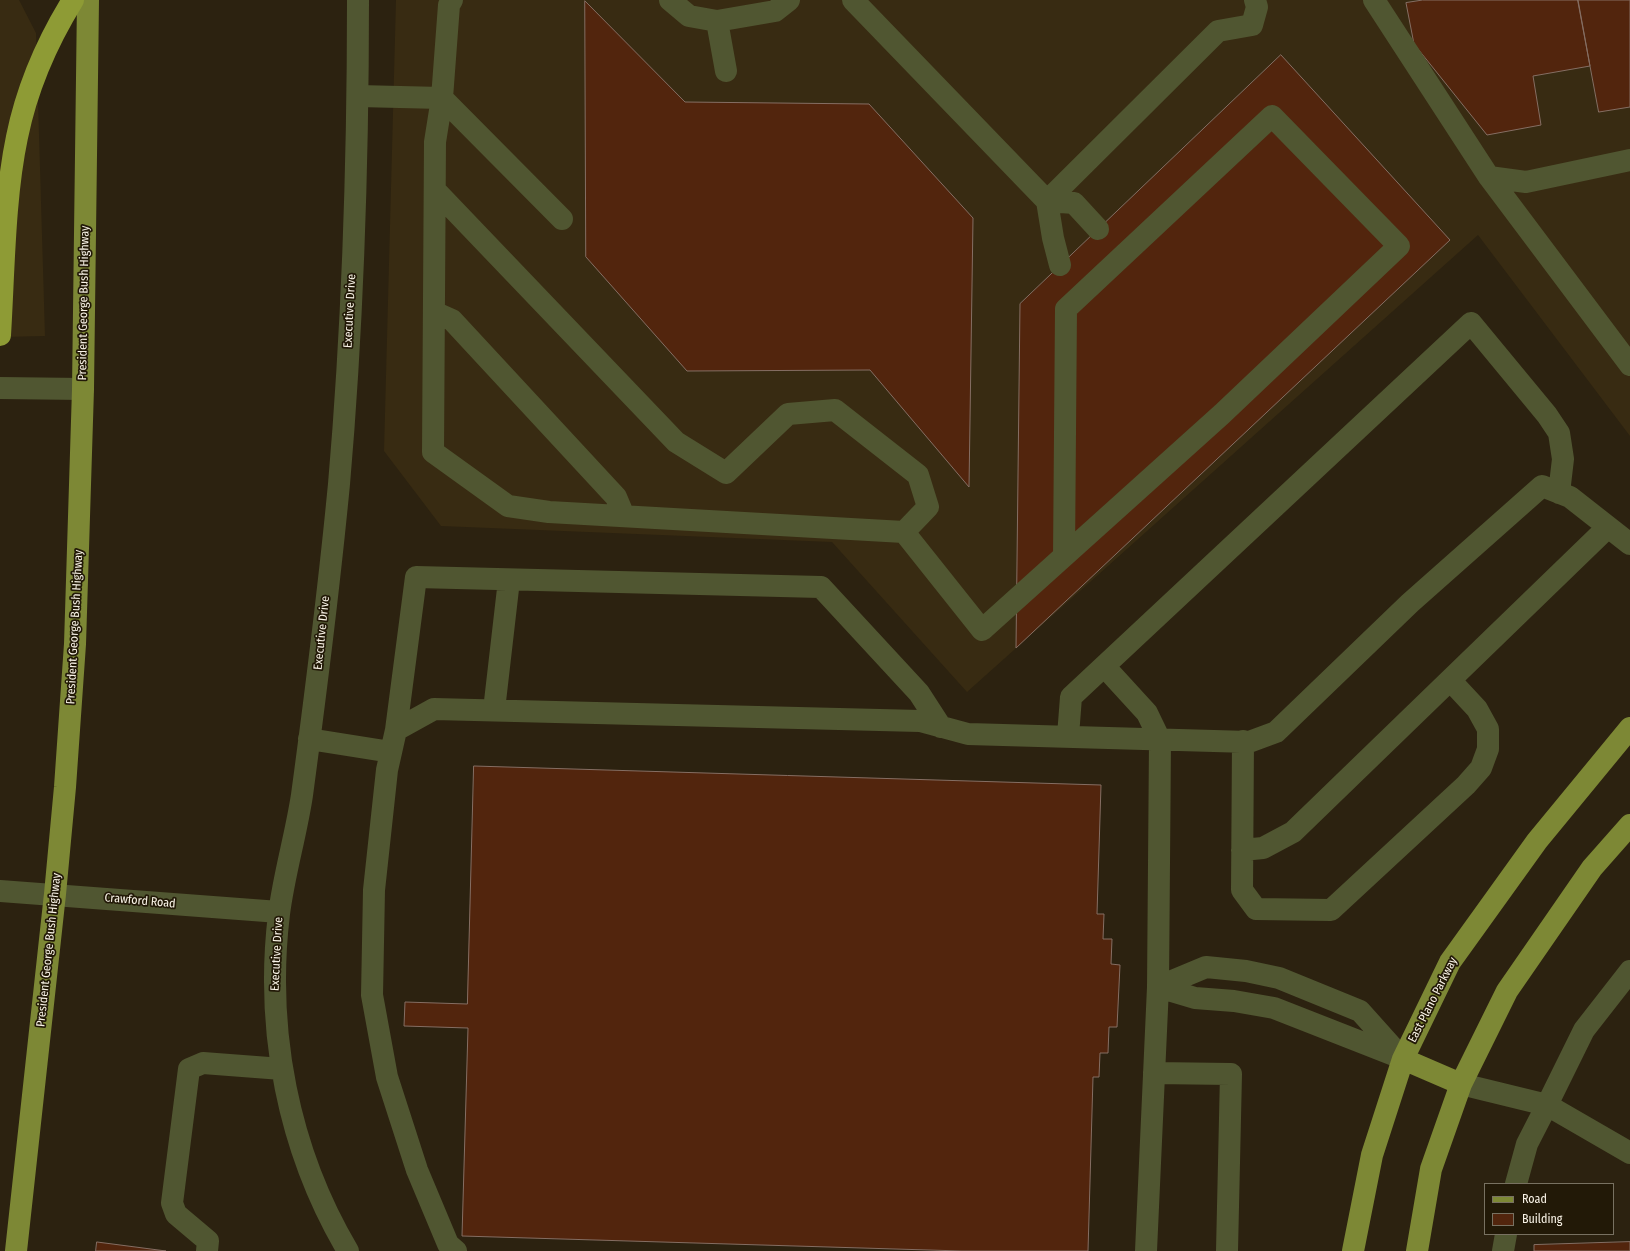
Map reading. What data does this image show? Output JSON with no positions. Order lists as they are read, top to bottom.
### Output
{
  "streets": {
    "main road": ["President George Bush Highway", "East Plano Parkway"],
    "street": ["Executive Drive", "Crawford Road"]
  },
  "crossings": [
    ["President George Bush Highway", "Crawford Road"],
    ["Executive Drive", "Crawford Road"]
  ],
  "legend": ["Road", "Building"]
}
